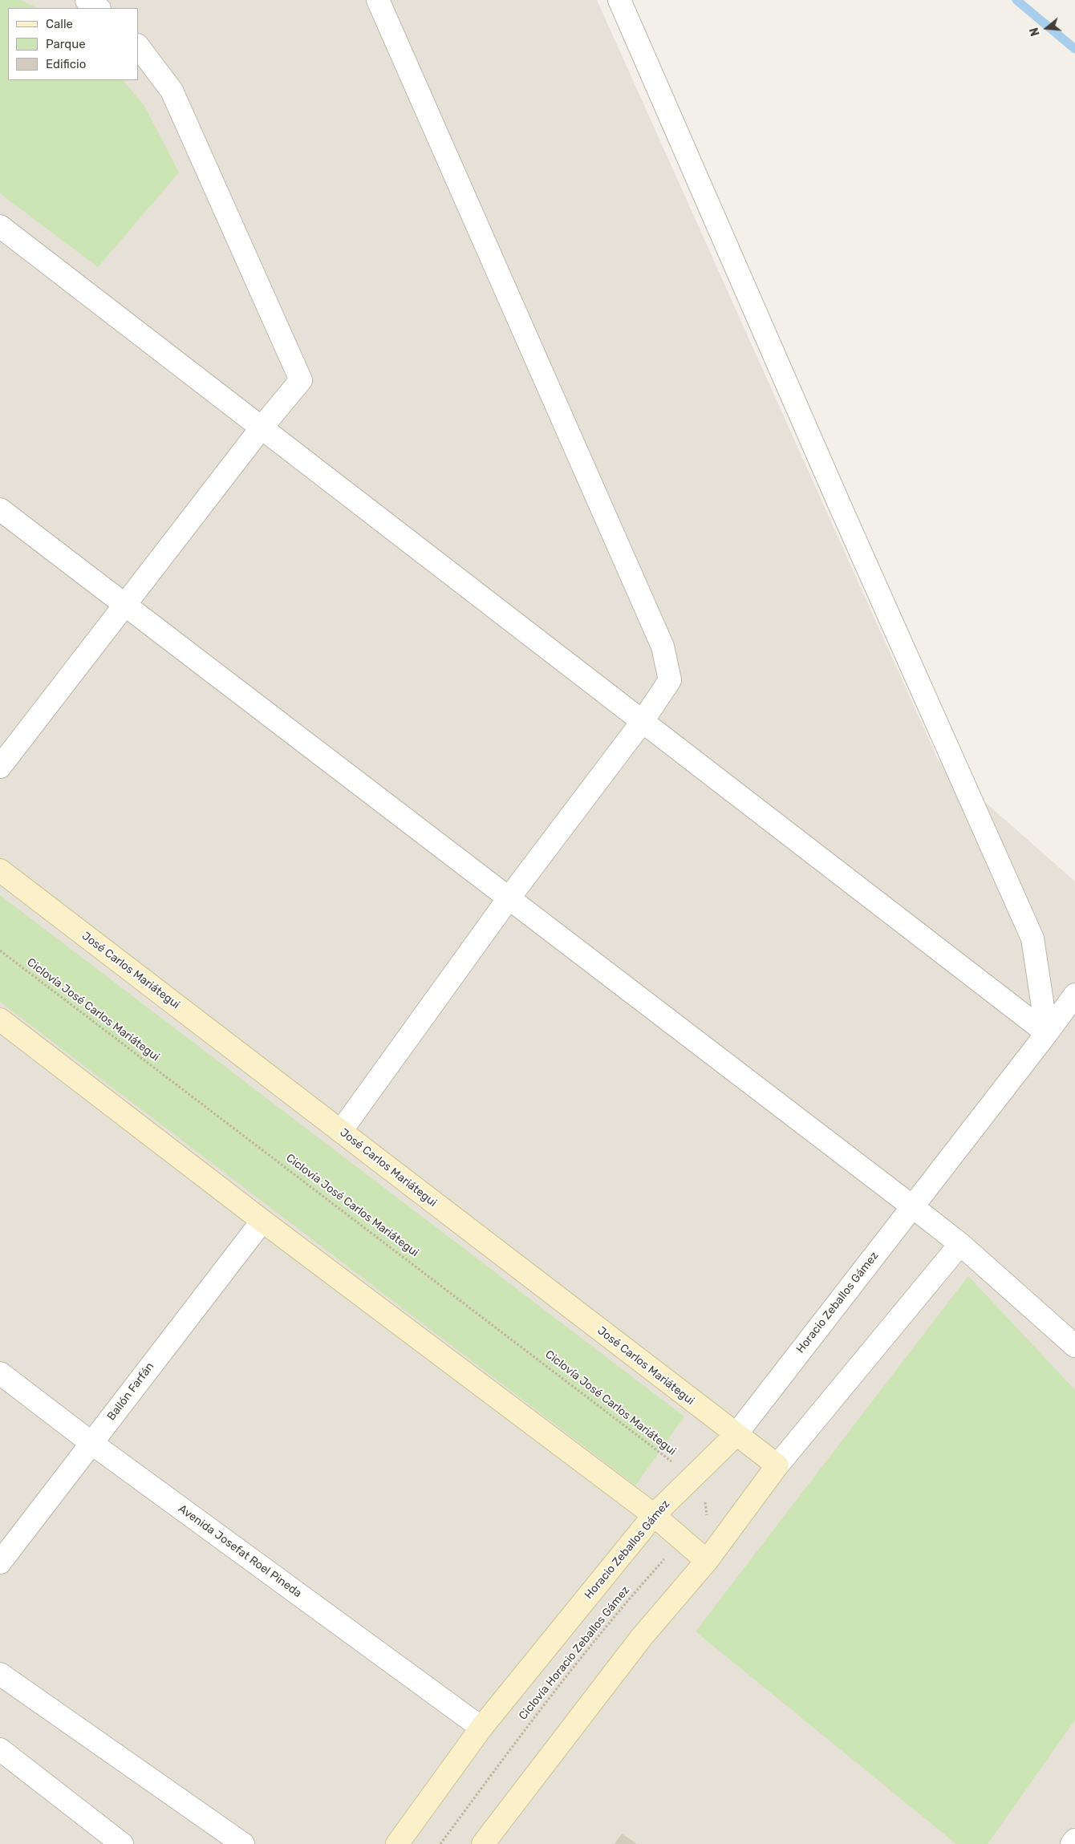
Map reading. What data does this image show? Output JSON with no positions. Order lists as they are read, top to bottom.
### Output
{
  "streets": {
    "street": [
      "José Carlos Mariátegui",
      "Horacio Zeballos Gámez",
      "Ballón Farfán",
      "Avenida Josefat Roel Pineda"
    ],
    "path": ["Ciclovía José Carlos Mariátegui", "Ciclovía Horacio Zeballos Gámez"]
  },
  "crossings": [
    ["José Carlos Mariátegui", "Horacio Zeballos Gámez"],
    ["Ciclovía José Carlos Mariátegui", "Horacio Zeballos Gámez"],
    ["Ciclovía José Carlos Mariátegui", "Ciclovía Horacio Zeballos Gámez"],
    ["Horacio Zeballos Gámez", "Avenida Josefat Roel Pineda"],
    ["Horacio Zeballos Gámez", "Ciclovía Horacio Zeballos Gámez"],
    ["Ballón Farfán", "Avenida Josefat Roel Pineda"]
  ],
  "legend": ["Calle", "Parque", "Edificio"],
  "north": "left"
}
